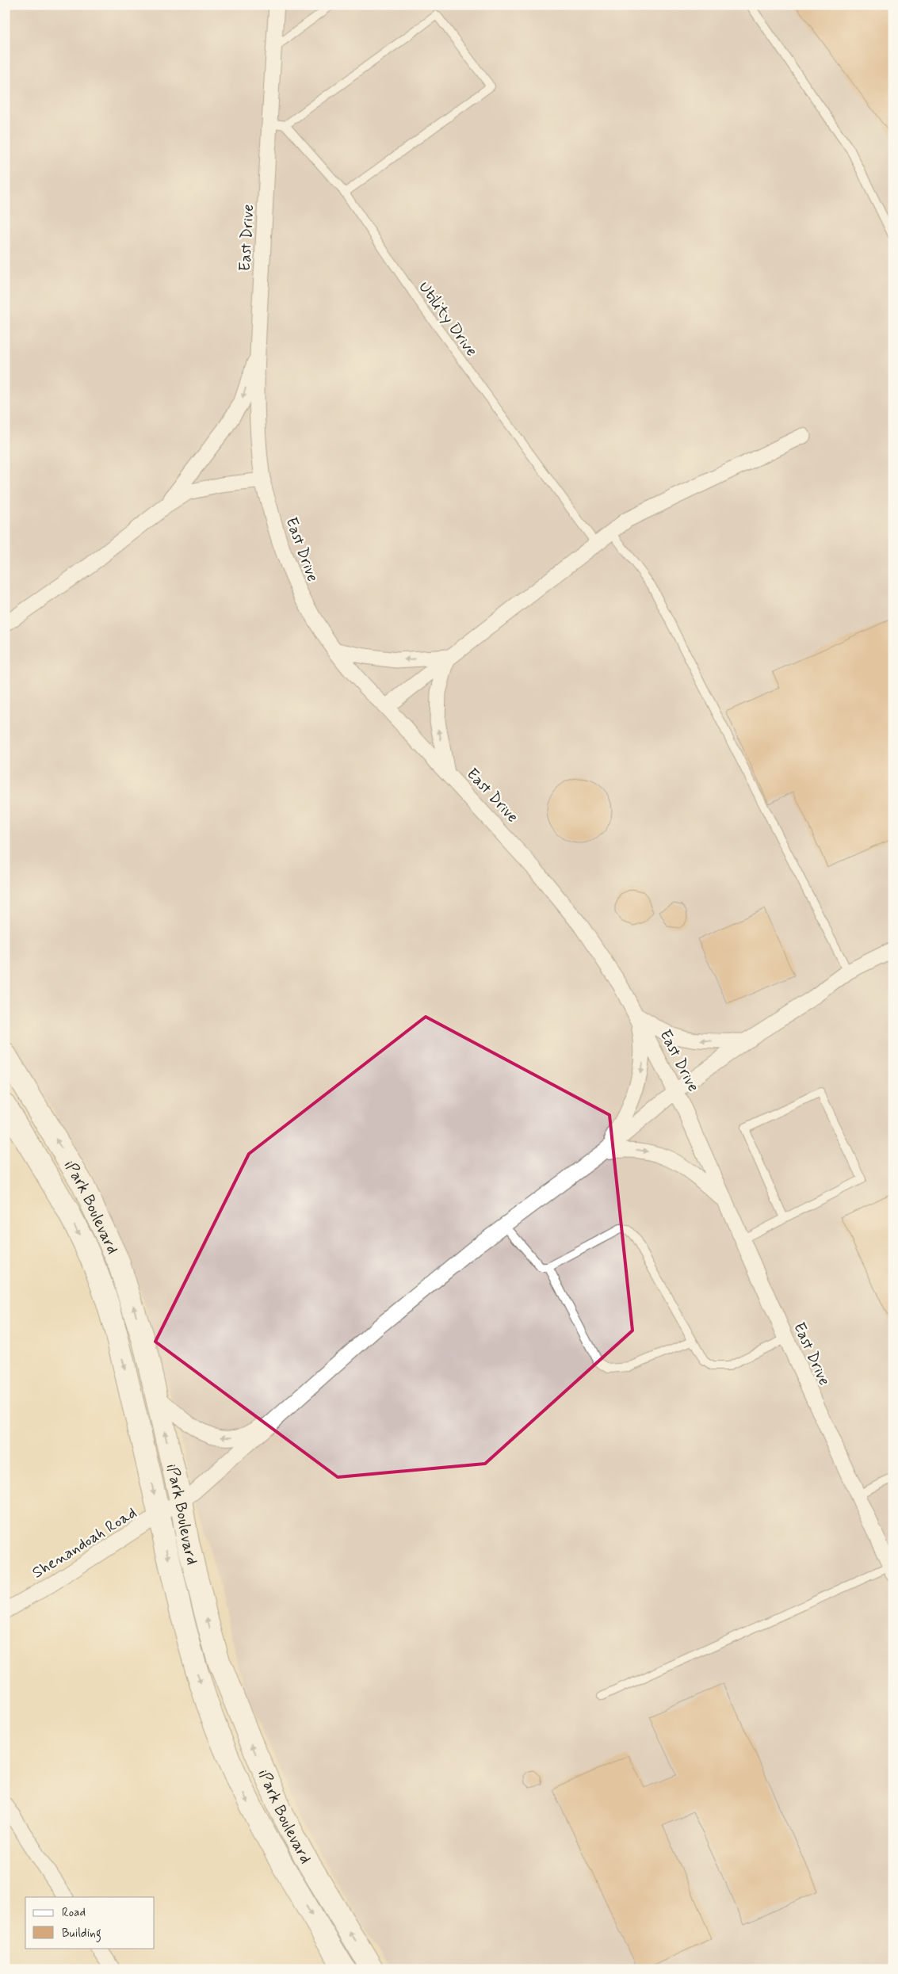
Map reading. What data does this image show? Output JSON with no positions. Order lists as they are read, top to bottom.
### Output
{
  "streets": {
    "main road": ["iPark Boulevard"],
    "street": ["East Drive", "Shenandoah Road"],
    "lane": ["Utility Drive"]
  },
  "crossings": [
    ["East Drive", "Shenandoah Road"],
    ["iPark Boulevard", "Shenandoah Road"]
  ],
  "legend": ["Road", "Building"]
}
